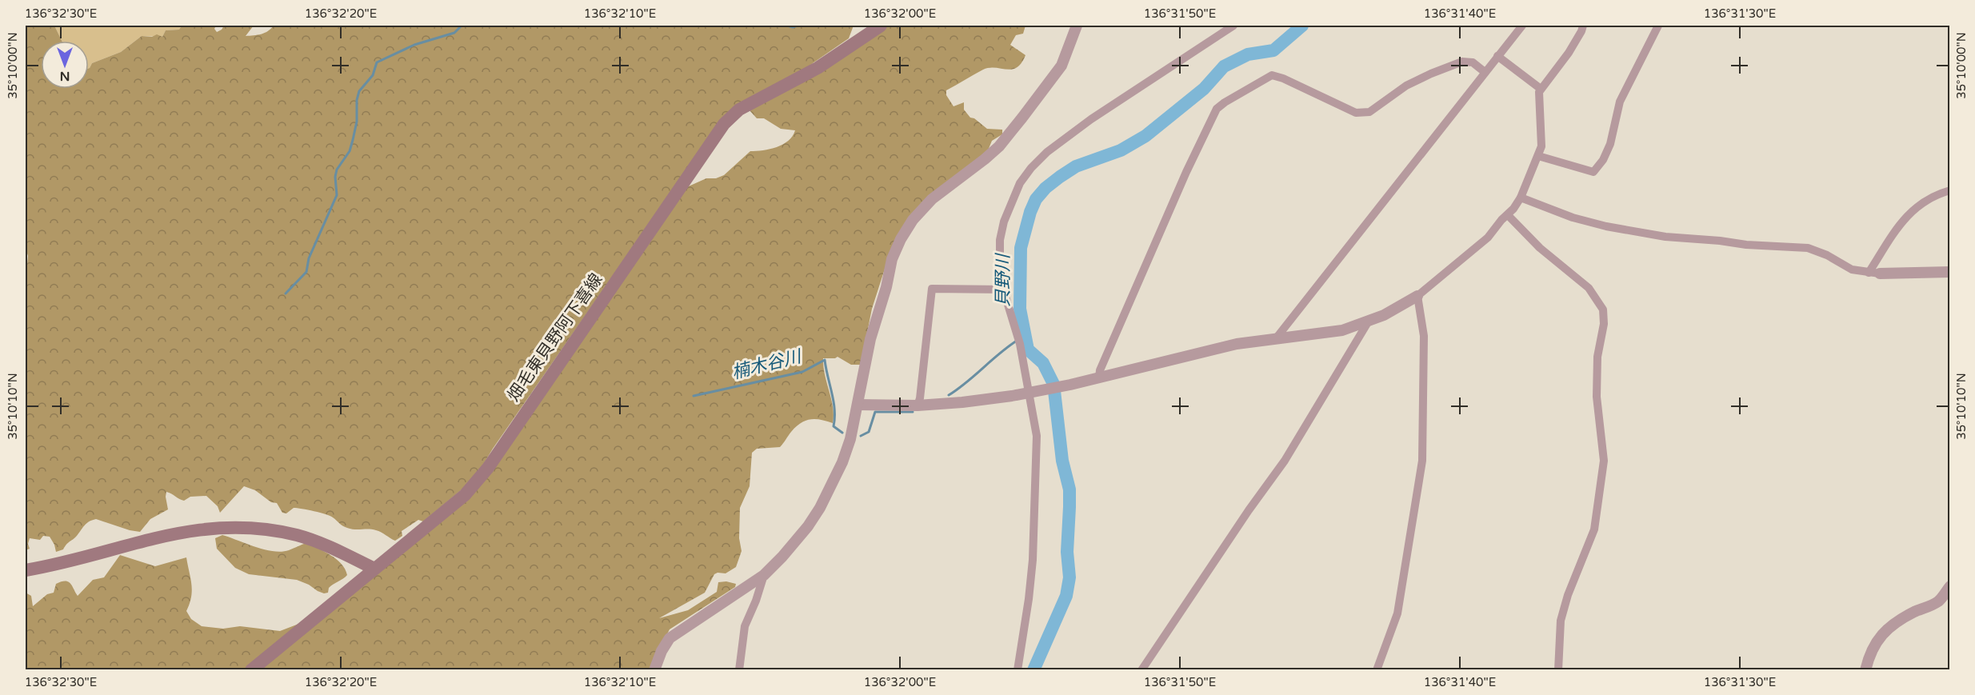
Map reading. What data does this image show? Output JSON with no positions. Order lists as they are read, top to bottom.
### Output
{
  "streets": {
    "main road": ["畑毛東貝野阿下喜線"]
  },
  "water": ["貝野川", "楠木谷川"],
  "north": "bottom",
  "coordinates": [
    "136°32'30\"E",
    "136°32'20\"E",
    "136°32'10\"E",
    "136°32'00\"E",
    "136°31'50\"E",
    "136°31'40\"E",
    "136°31'30\"E",
    "35°10'00\"N",
    "35°10'10\"N"
  ]
}
